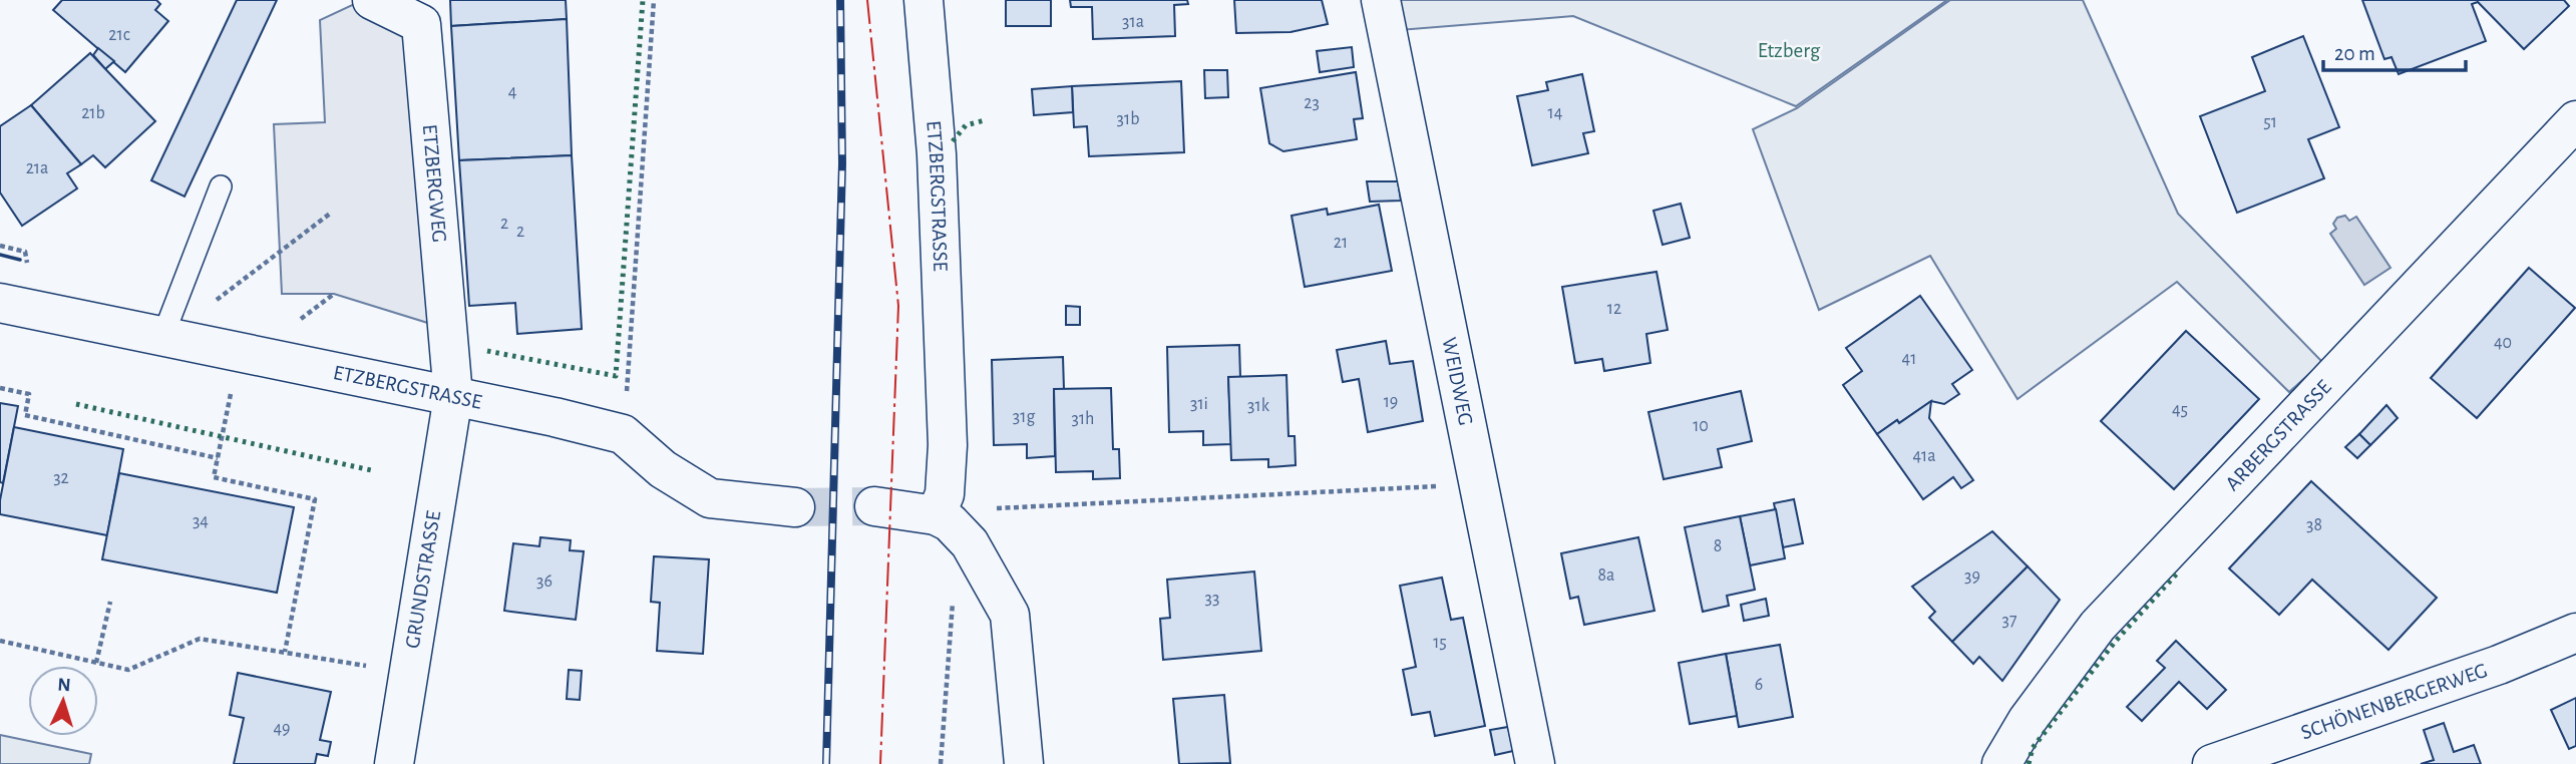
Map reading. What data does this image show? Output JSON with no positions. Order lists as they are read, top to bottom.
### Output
{
  "streets": {
    "street": [
      "ETZBERGWEG",
      "ETZBERGSTRASSE",
      "WEIDWEG",
      "ARBERGSTRASSE",
      "GRUNDSTRASSE",
      "SCHÖNENBERGERWEG"
    ]
  },
  "crossings": [
    ["ETZBERGWEG", "ETZBERGSTRASSE"],
    ["ETZBERGWEG", "GRUNDSTRASSE"],
    ["ETZBERGSTRASSE", "GRUNDSTRASSE"]
  ],
  "parks": ["Etzberg"],
  "house_numbers": [
    "31a",
    "21c",
    "4",
    "23",
    "21b",
    "14",
    "31b",
    "51",
    "21a",
    "2",
    "2",
    "21",
    "12",
    "40",
    "41",
    "19",
    "31i",
    "31k",
    "45",
    "31g",
    "31h",
    "10",
    "41a",
    "32",
    "34",
    "38",
    "8",
    "8a",
    "39",
    "36",
    "33",
    "37",
    "15",
    "6",
    "49"
  ],
  "scale_bar": "20 m",
  "north": "top"
}
